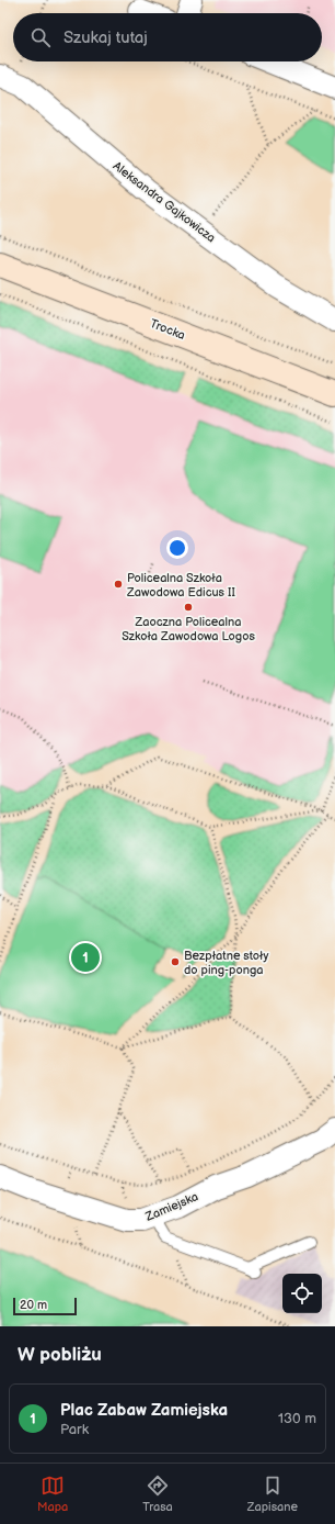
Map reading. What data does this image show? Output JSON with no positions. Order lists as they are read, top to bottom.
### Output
{
  "streets": {
    "street": ["Aleksandra Gajkowicza", "Trocka", "Zamiejska"]
  },
  "places": ["Policealna Szkoła Zawodowa Edicus II", "Zaoczna Policealna Szkoła Zawodowa Logos", "Bezpłatne stoły do ping-ponga"],
  "scale_bar": "20 m",
  "page": {
    "search": "Szukaj tutaj",
    "pins": "1",
    "scale": "20 m",
    "heading": "W pobliżu",
    "list": [
      {
        "mark": "1",
        "name": "Plac Zabaw Zamiejska",
        "note": "Park",
        "value": "130 m"
      }
    ],
    "nav": ["Mapa", "Trasa", "Zapisane"]
  }
}
